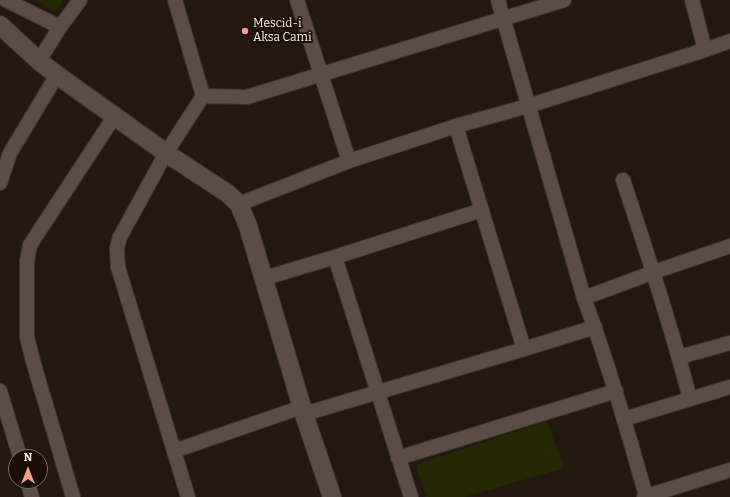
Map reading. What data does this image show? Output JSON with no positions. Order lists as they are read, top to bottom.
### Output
{
  "places": ["Mescid-i Aksa Cami"],
  "north": "top"
}
